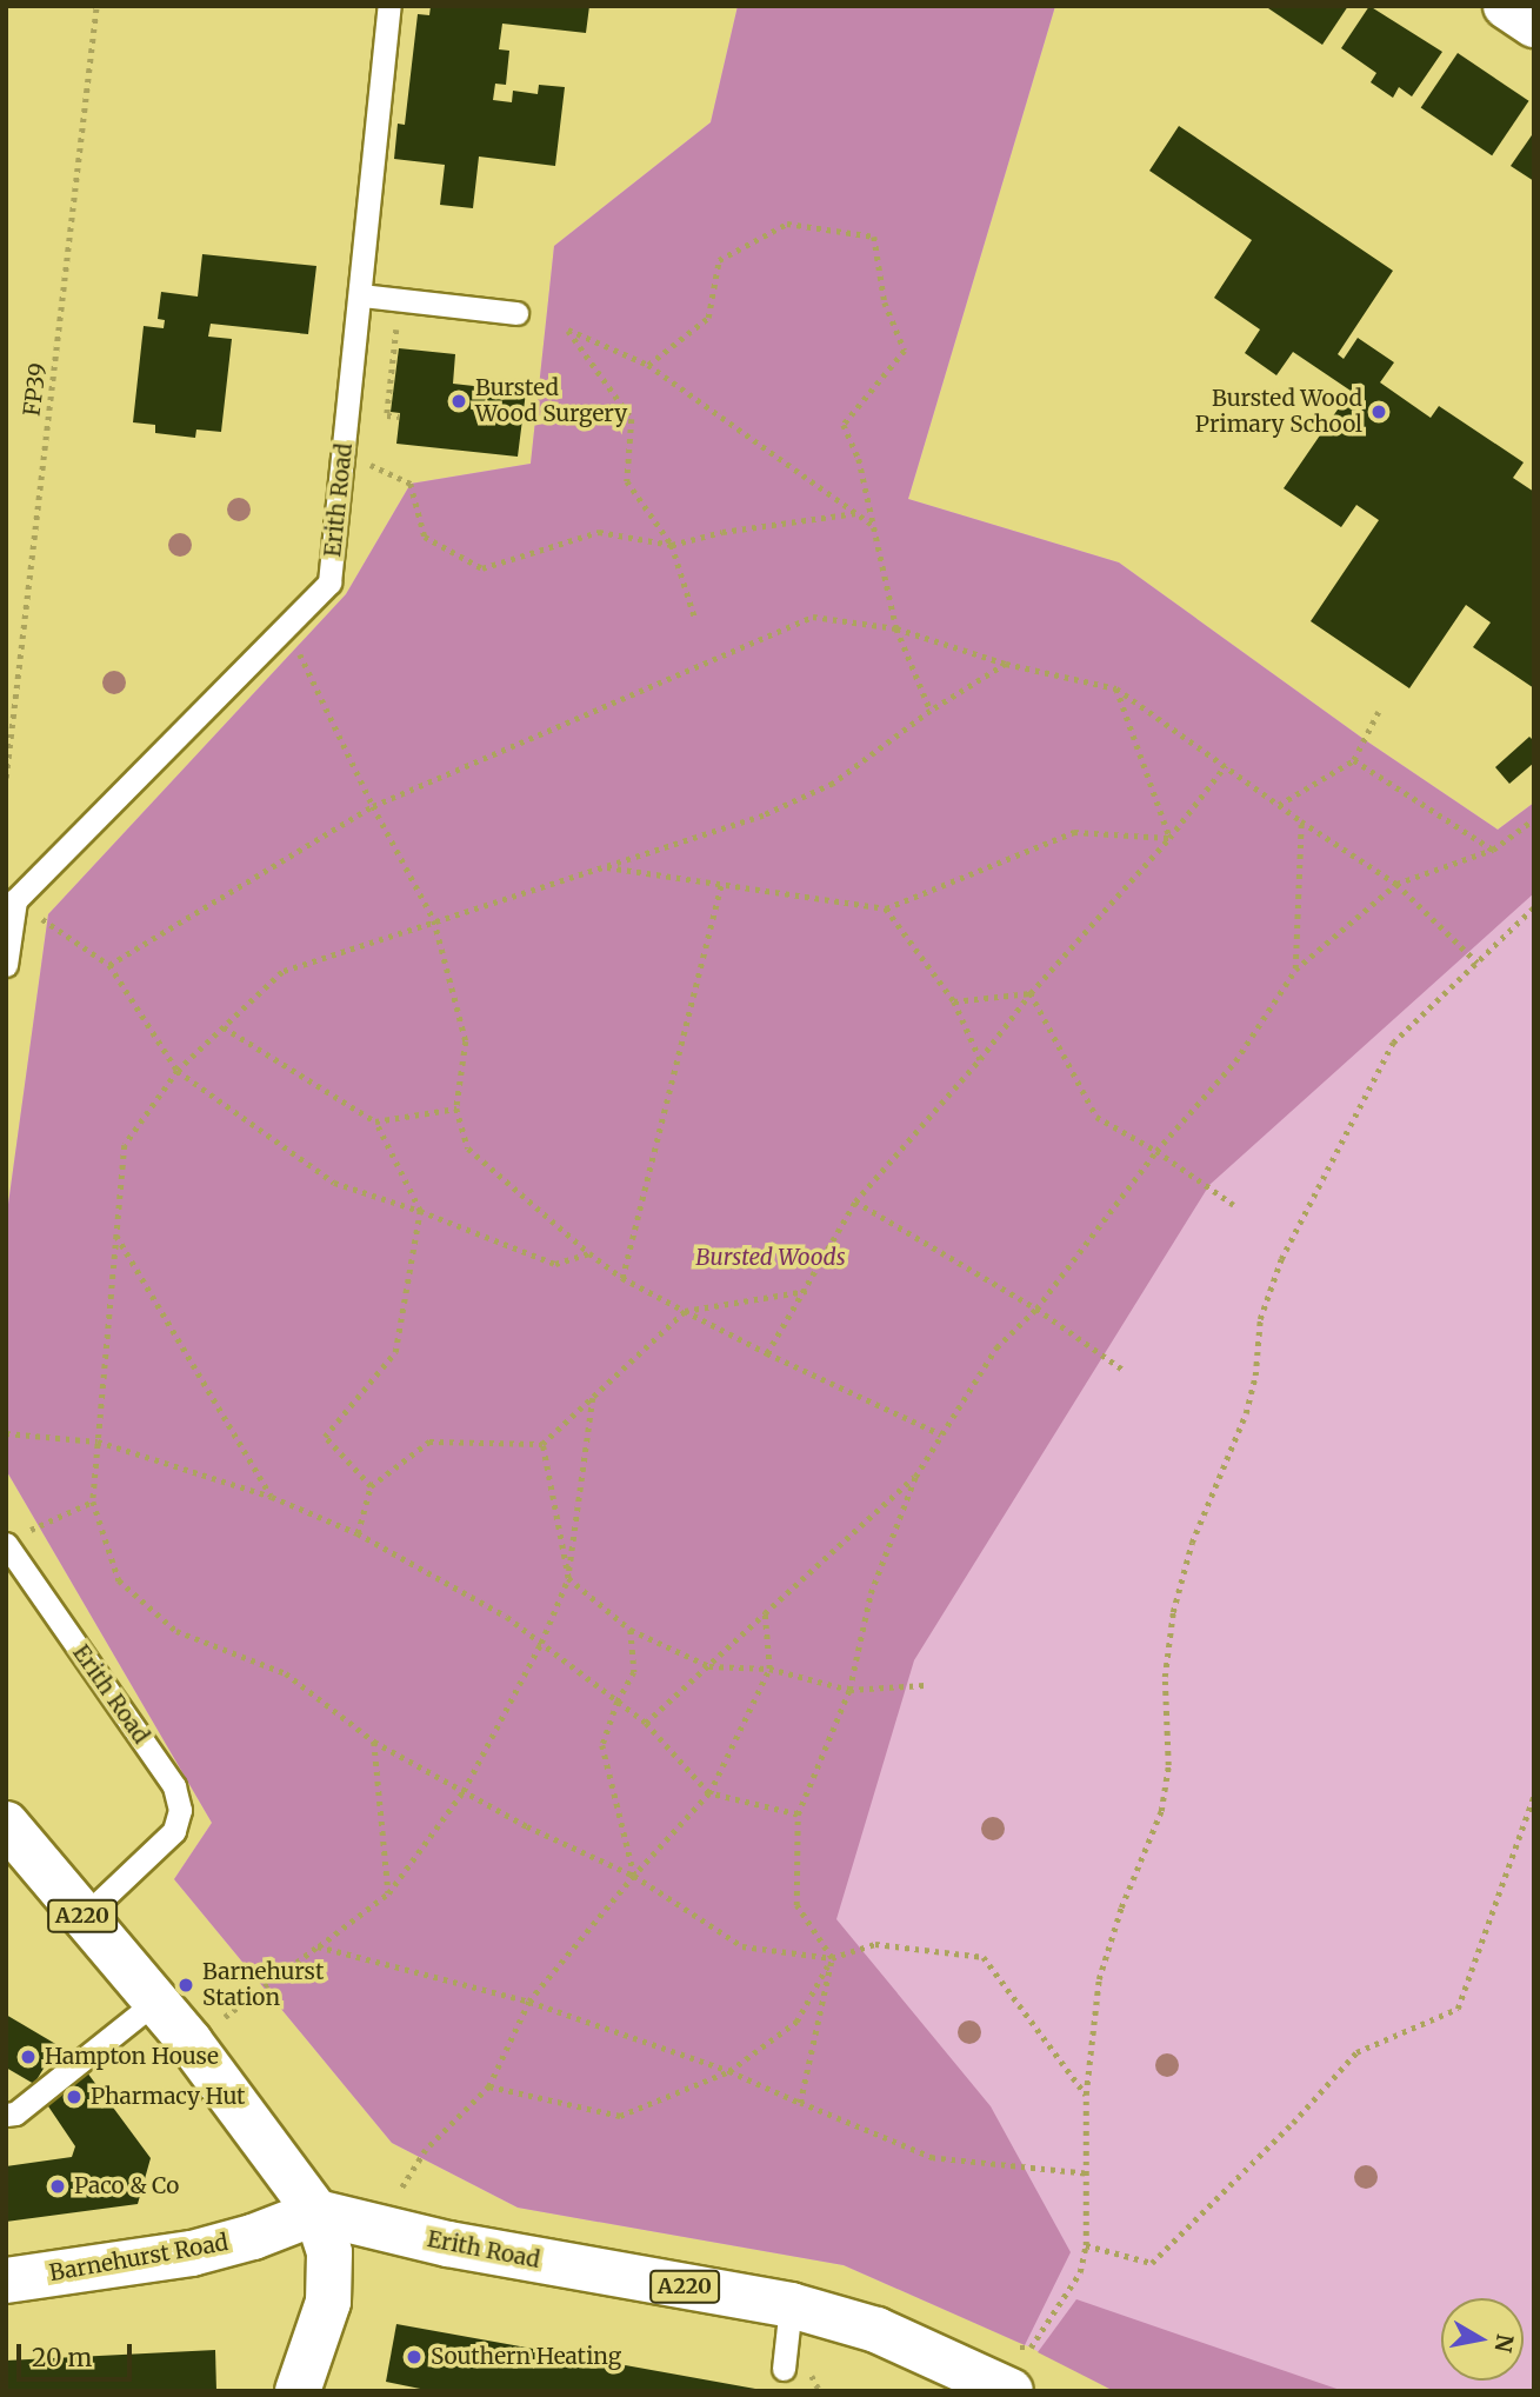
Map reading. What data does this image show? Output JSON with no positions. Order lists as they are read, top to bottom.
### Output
{
  "streets": {
    "main road": ["Erith Road", "A220", "Barnehurst Road"],
    "path": ["FP39"]
  },
  "crossings": [
    ["Erith Road", "A220"],
    ["Erith Road", "Barnehurst Road"],
    ["A220", "Barnehurst Road"]
  ],
  "parks": ["Bursted Woods"],
  "places": [
    "Bursted Wood Surgery",
    "Bursted Wood Primary School",
    "Barnehurst Station",
    "Hampton House",
    "Pharmacy Hut",
    "Paco & Co",
    "Southern Heating"
  ],
  "scale_bar": "20 m",
  "north": "right"
}
